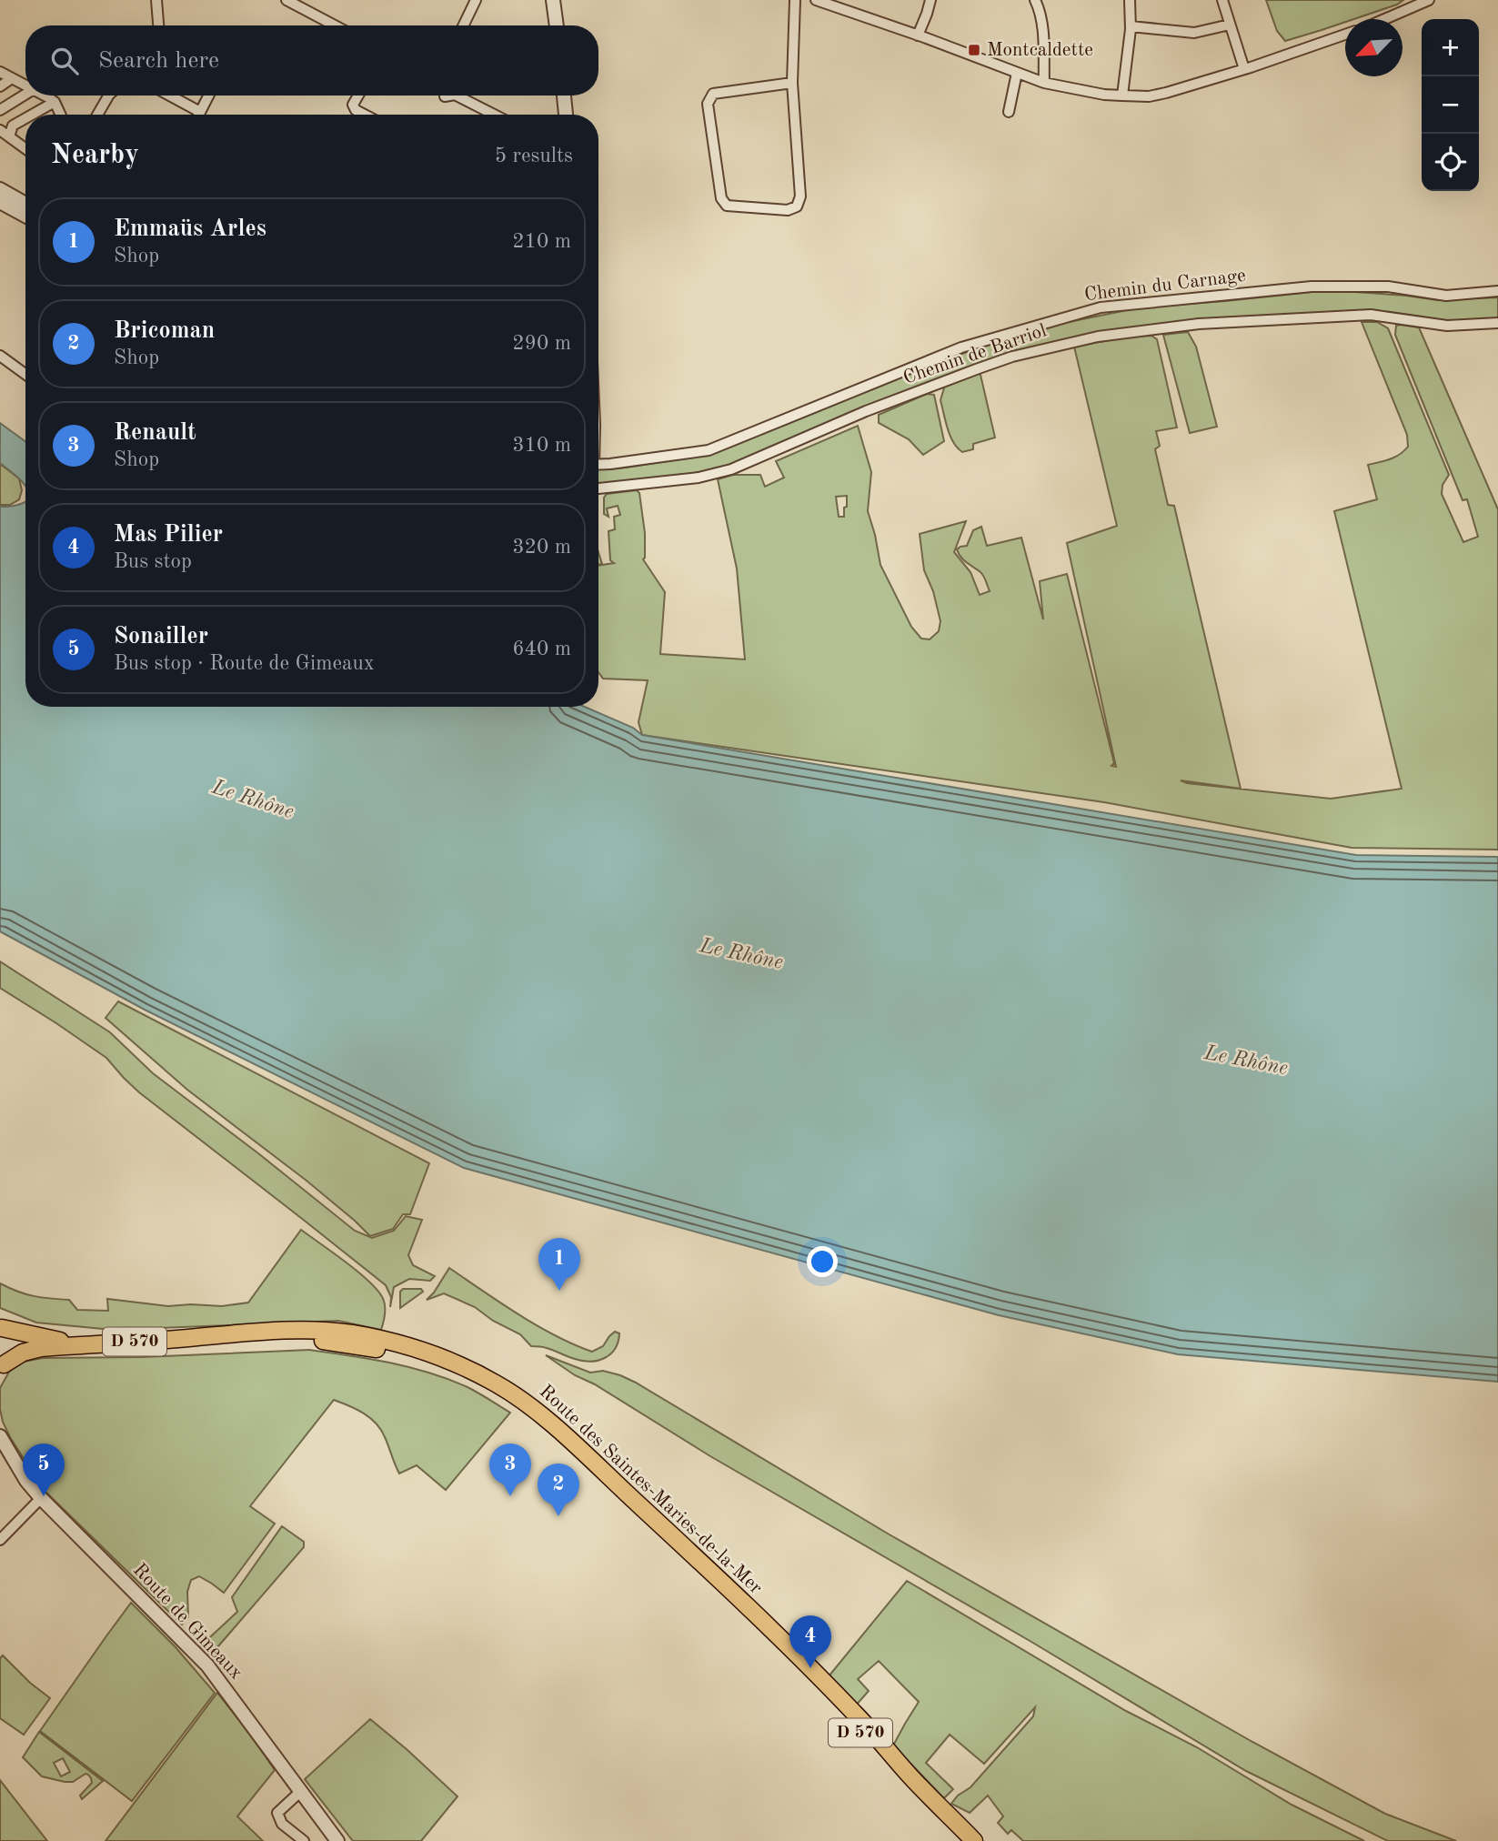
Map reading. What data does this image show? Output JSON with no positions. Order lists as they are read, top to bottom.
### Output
{
  "streets": {
    "main road": ["D 570", "Route des Saintes-Maries-de-la-Mer"],
    "street": ["Chemin du Carnage", "Chemin de Barriol", "Route de Gimeaux"]
  },
  "water": ["Le Rhône"],
  "places": {
    "transit": ["Montcaldette"]
  },
  "north": "bottom left",
  "page": {
    "map_buttons": ["+", "−"],
    "search": "Search here",
    "heading": ["Nearby", "5 results"],
    "list": [
      {
        "mark": "1",
        "name": "Emmaüs Arles",
        "note": "Shop",
        "value": "210 m"
      },
      {
        "mark": "2",
        "name": "Bricoman",
        "note": "Shop",
        "value": "290 m"
      },
      {
        "mark": "3",
        "name": "Renault",
        "note": "Shop",
        "value": "310 m"
      },
      {
        "mark": "4",
        "name": "Mas Pilier",
        "note": "Bus stop",
        "value": "320 m"
      },
      {
        "mark": "5",
        "name": "Sonailler",
        "note": "Bus stop · Route de Gimeaux",
        "value": "640 m"
      }
    ],
    "pins": [
      "1",
      "3",
      "5",
      "2",
      "4"
    ]
  }
}
